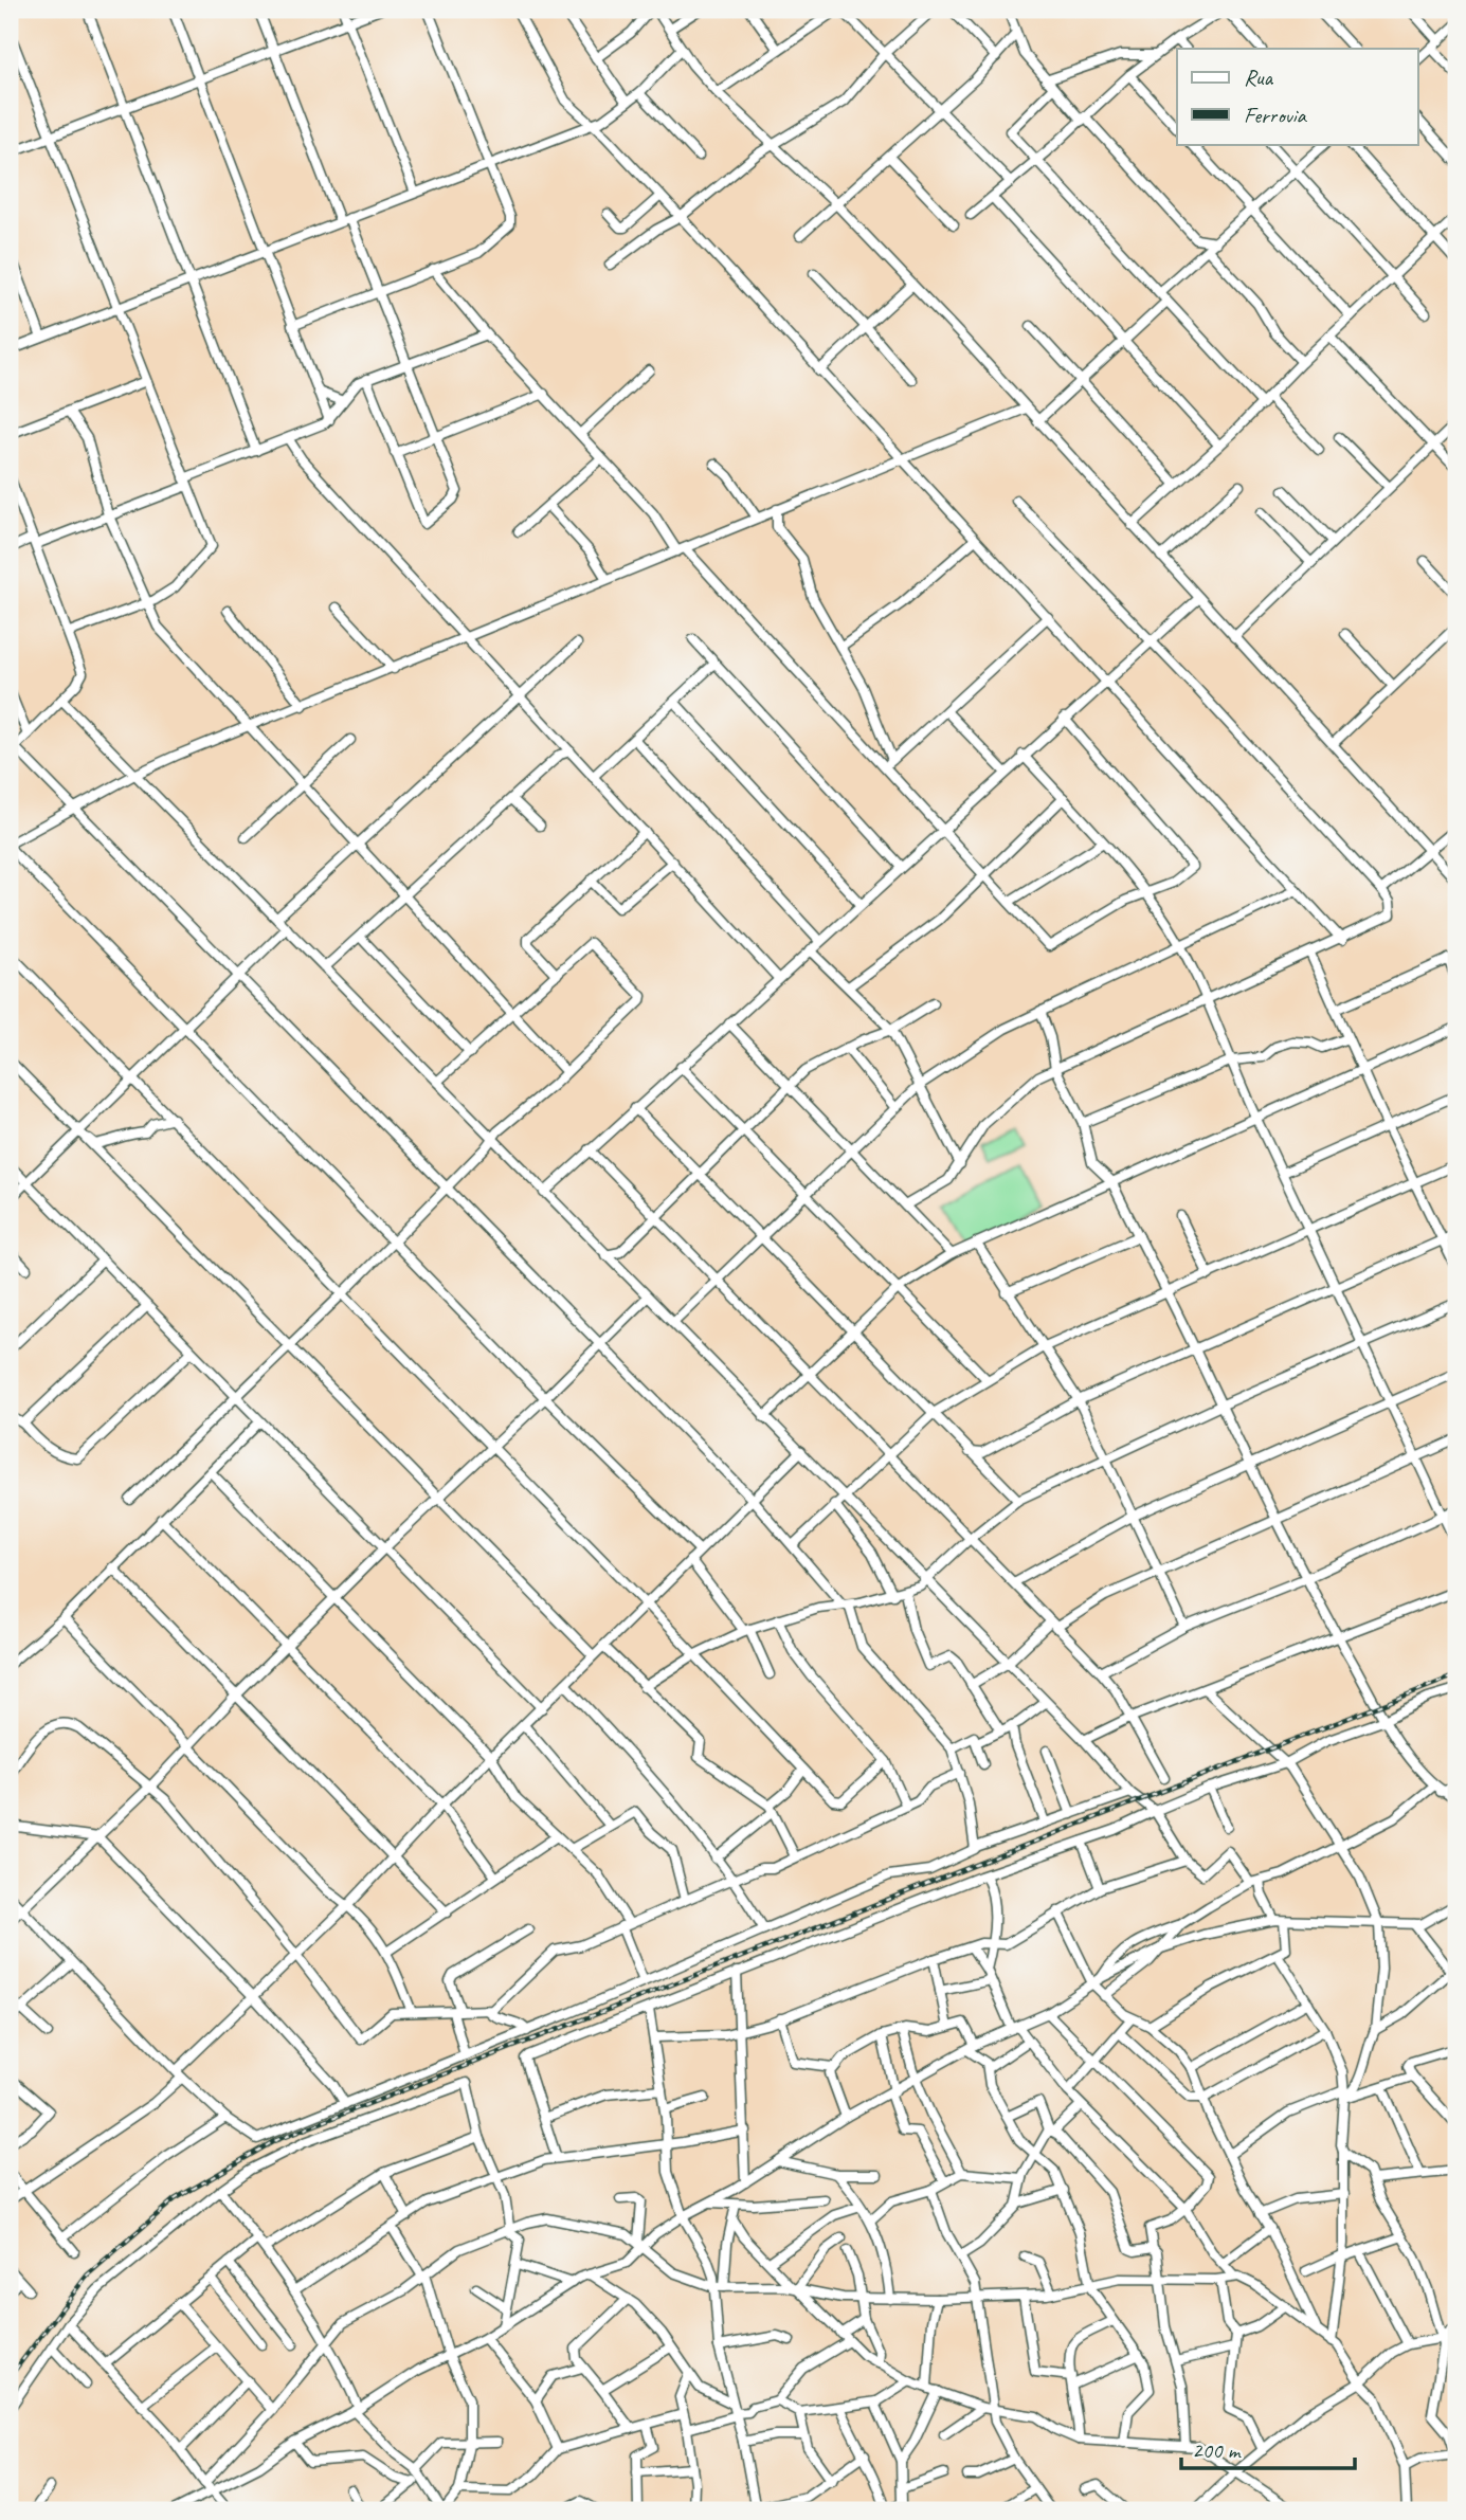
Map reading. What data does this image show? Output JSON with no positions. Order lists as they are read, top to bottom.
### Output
{
  "legend": ["Rua", "Ferrovia"],
  "scale_bar": "200 m"
}
